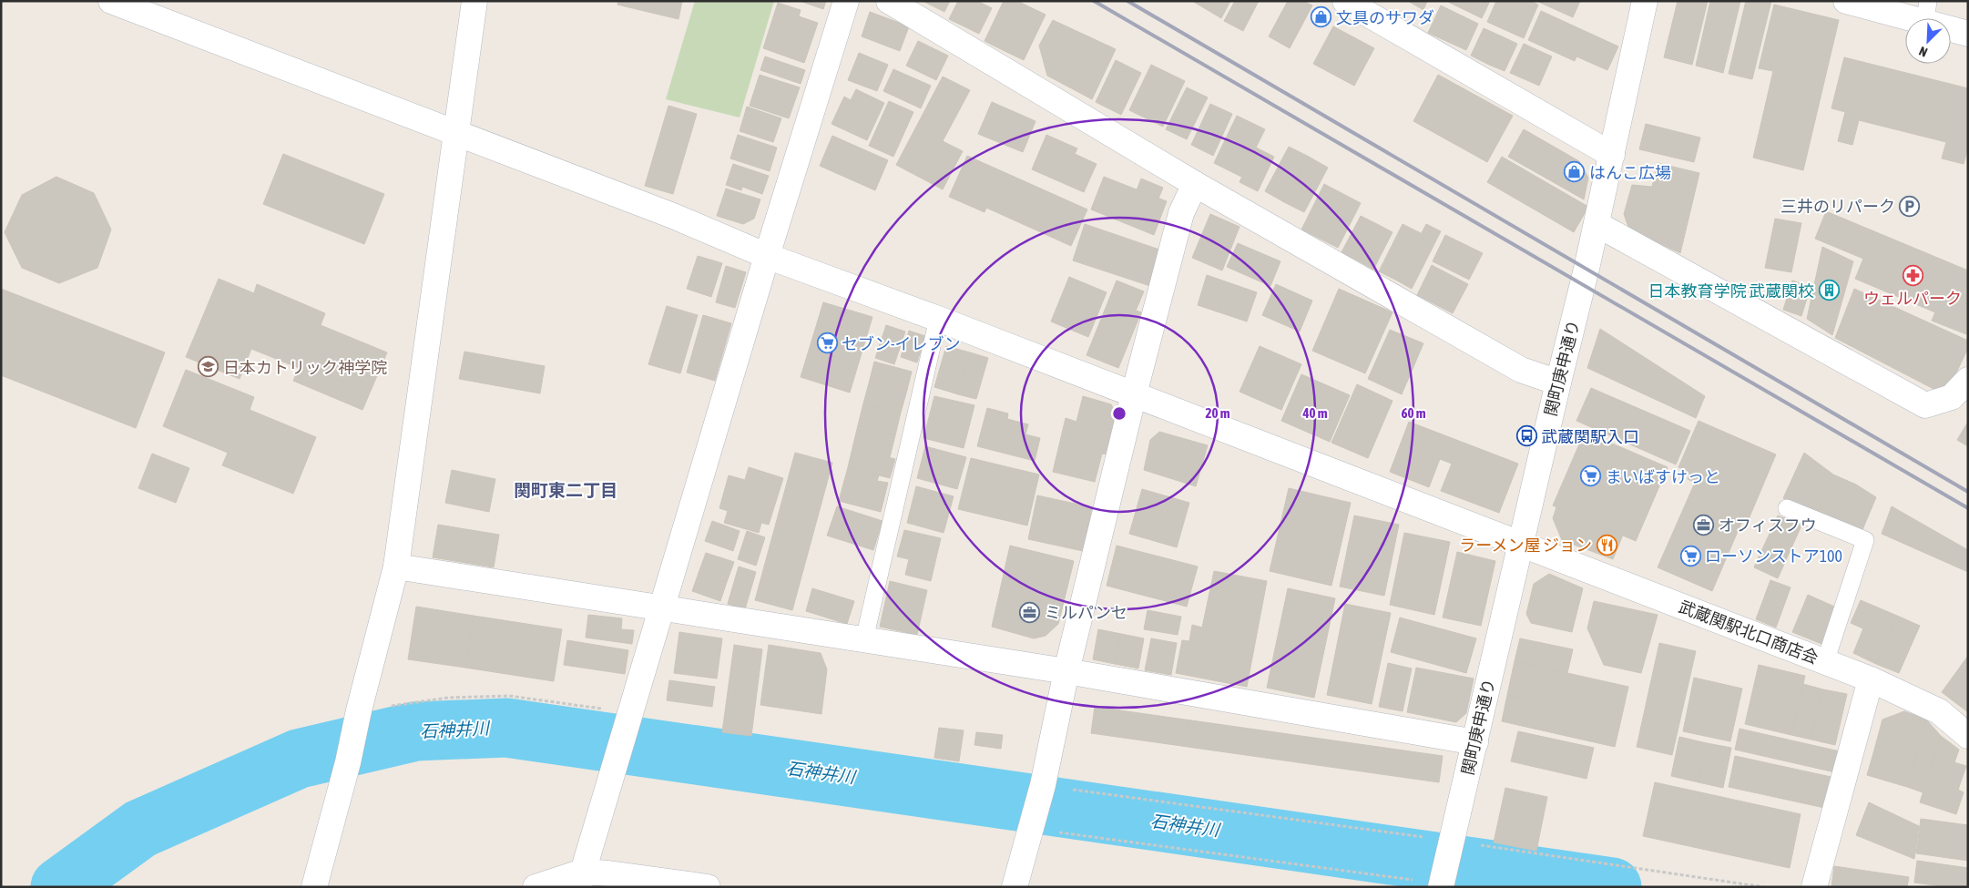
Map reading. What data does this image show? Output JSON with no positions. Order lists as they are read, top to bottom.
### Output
{
  "streets": {
    "street": ["関町庚申通り", "武蔵関駅北口商店会"]
  },
  "crossings": [
    ["関町庚申通り", "武蔵関駅北口商店会"]
  ],
  "districts": ["関町東二丁目"],
  "water": ["石神井川"],
  "places": {
    "shop": ["文具のサワダ", "はんこ広場"],
    "parking": ["三井のリパーク"],
    "pharmacy": ["ウェルパーク"],
    "building": ["日本教育学院 武蔵関校"],
    "supermarket": ["セブン-イレブン", "まいばすけっと", "ローソンストア100"],
    "school or university": ["日本カトリック神学院"],
    "bus stop": ["武蔵関駅入口"],
    "office": ["オフィスフウ", "ミルパンセ"],
    "restaurant": ["ラーメン屋 ジョン"]
  },
  "north": "bottom left",
  "rings": ["20 m", "40 m", "60 m"]
}
